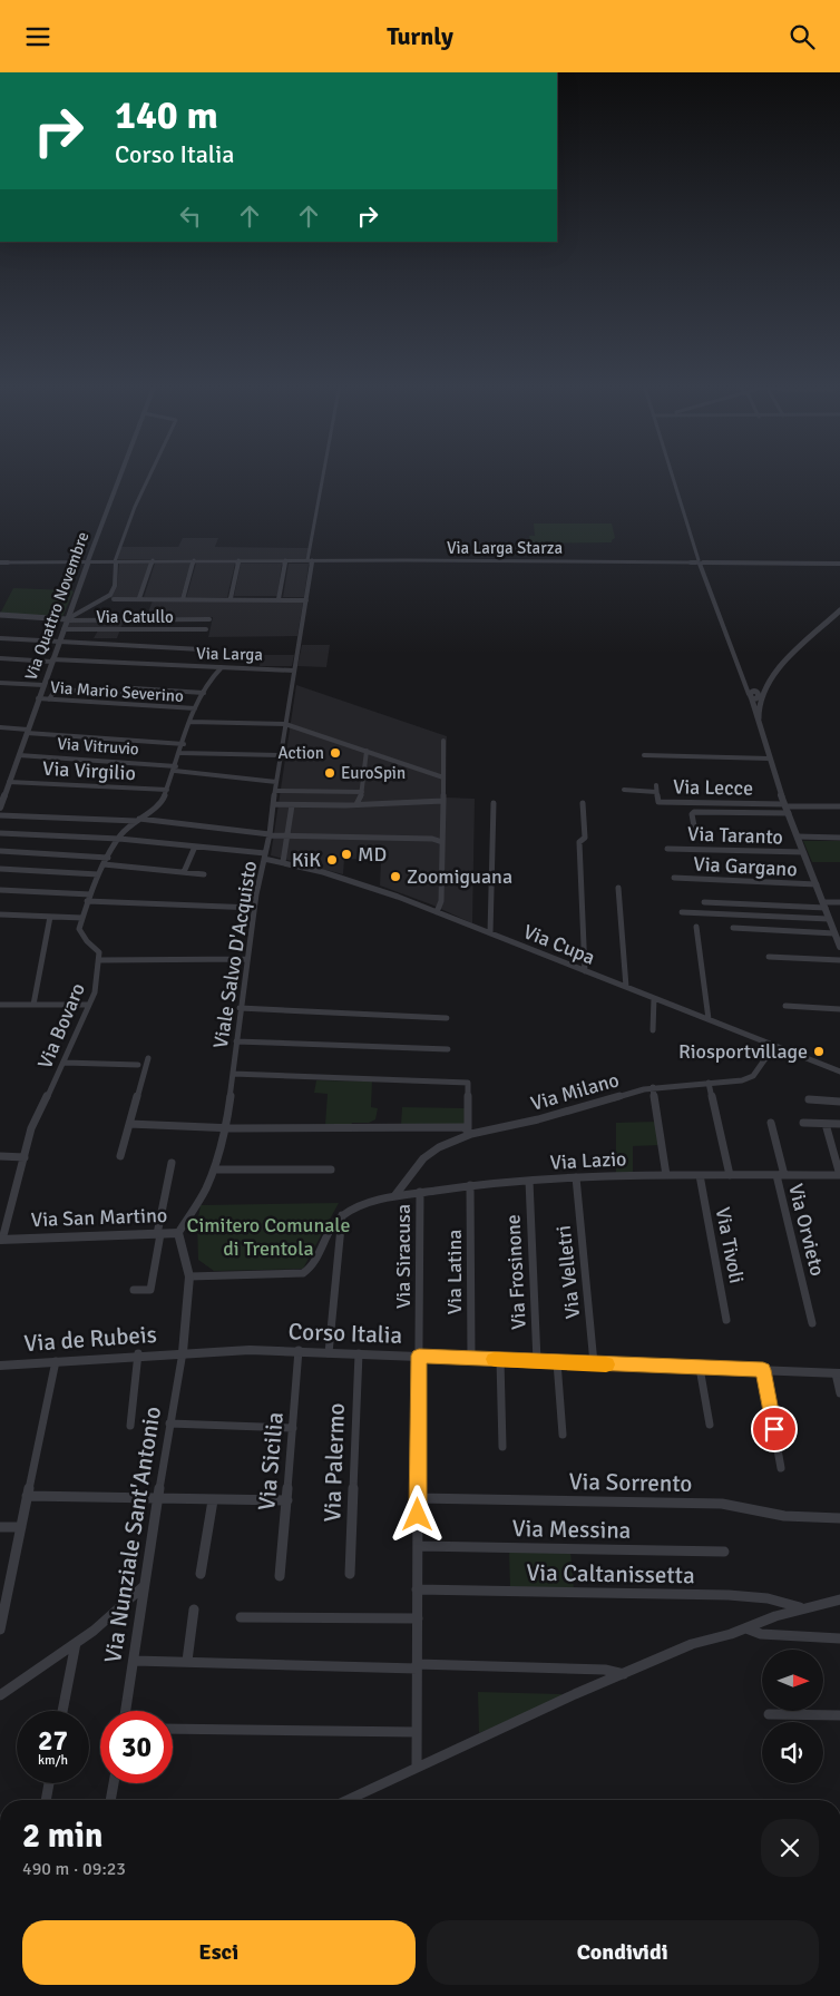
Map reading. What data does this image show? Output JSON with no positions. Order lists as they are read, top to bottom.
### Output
{
  "streets": {
    "street": [
      "Via Larga Starza",
      "Via Quattro Novembre",
      "Via Catullo",
      "Via Larga",
      "Via Mario Severino",
      "Via Vitruvio",
      "Via Virgilio",
      "Via Lecce",
      "Via Taranto",
      "Via Gargano",
      "Via Cupa",
      "Viale Salvo D'Acquisto",
      "Via Bovaro",
      "Via Milano",
      "Via Lazio",
      "Via San Martino",
      "Via Orvieto",
      "Via Tivoli",
      "Via Siracusa",
      "Via Latina",
      "Via Frosinone",
      "Via Velletri",
      "Corso Italia",
      "Via de Rubeis",
      "Via Sicilia",
      "Via Palermo",
      "Via Sorrento",
      "Via Messina",
      "Via Nunziale Sant'Antonio",
      "Via Caltanissetta"
    ]
  },
  "crossings": [
    ["Via Larga Starza", "Via Quattro Novembre"],
    ["Via Quattro Novembre", "Via Catullo"],
    ["Via Quattro Novembre", "Via Larga"],
    ["Via Quattro Novembre", "Via Mario Severino"],
    ["Via Quattro Novembre", "Via Vitruvio"],
    ["Via Quattro Novembre", "Via Virgilio"],
    ["Via Larga", "Viale Salvo D'Acquisto"],
    ["Via Vitruvio", "Viale Salvo D'Acquisto"],
    ["Via Cupa", "Viale Salvo D'Acquisto"],
    ["Via Cupa", "Via Milano"],
    ["Viale Salvo D'Acquisto", "Via San Martino"],
    ["Via Bovaro", "Via San Martino"],
    ["Via Milano", "Via Lazio"],
    ["Via Lazio", "Via Orvieto"],
    ["Via Lazio", "Via Tivoli"],
    ["Via Lazio", "Via Siracusa"],
    ["Via Lazio", "Via Latina"],
    ["Via Lazio", "Via Frosinone"],
    ["Via Lazio", "Via Velletri"],
    ["Via San Martino", "Corso Italia"],
    ["Via San Martino", "Via de Rubeis"],
    ["Via San Martino", "Via Nunziale Sant'Antonio"],
    ["Via Siracusa", "Corso Italia"],
    ["Via Latina", "Corso Italia"],
    ["Via Frosinone", "Corso Italia"],
    ["Via Velletri", "Corso Italia"],
    ["Corso Italia", "Via de Rubeis"],
    ["Corso Italia", "Via Sicilia"],
    ["Corso Italia", "Via Palermo"],
    ["Corso Italia", "Via Nunziale Sant'Antonio"],
    ["Via de Rubeis", "Via Nunziale Sant'Antonio"]
  ],
  "parks": ["Cimitero Comunale di Trentola"],
  "places": [
    "Action",
    "EuroSpin",
    "MD",
    "KiK",
    "Zoomiguana",
    "Riosportvillage"
  ],
  "north": "right",
  "page": {
    "header": "Turnly",
    "turn": ["140 m", "Corso Italia"],
    "speed": "27 km/h",
    "limit": "30",
    "heading": ["2 min", "490 m · 09:23"],
    "buttons": ["Esci", "Condividi"]
  }
}
